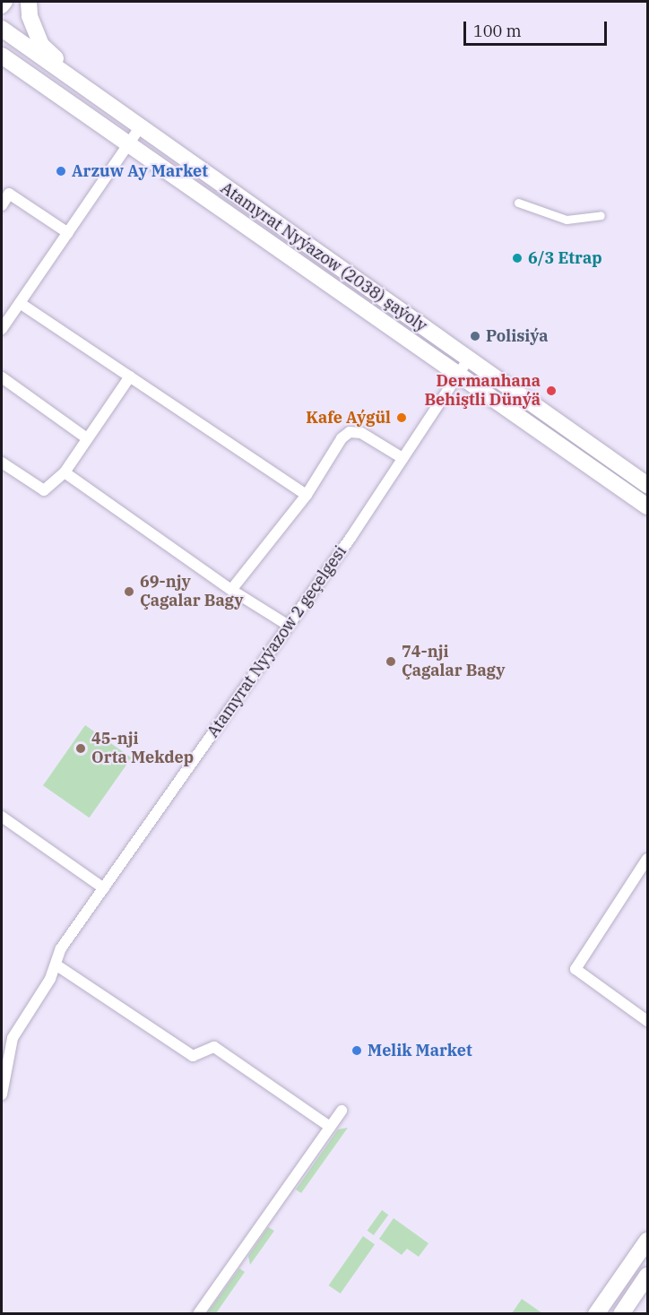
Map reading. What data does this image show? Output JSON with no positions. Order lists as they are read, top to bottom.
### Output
{
  "streets": {
    "main road": ["Atamyrat Nyýazow (2038) şaýoly"],
    "street": ["Atamyrat Nyýazow 2 geçelgesi"]
  },
  "crossings": [
    ["Atamyrat Nyýazow (2038) şaýoly", "Atamyrat Nyýazow 2 geçelgesi"]
  ],
  "places": [
    "Arzuw Ay Market",
    "6/3 Etrap",
    "Polisiýa",
    "Dermanhana Behiştli Dünýä",
    "Kafe Aýgül",
    "69-njy Çagalar Bagy",
    "74-nji Çagalar Bagy",
    "45-nji Orta Mekdep",
    "Melik Market"
  ],
  "scale_bar": "100 m"
}
